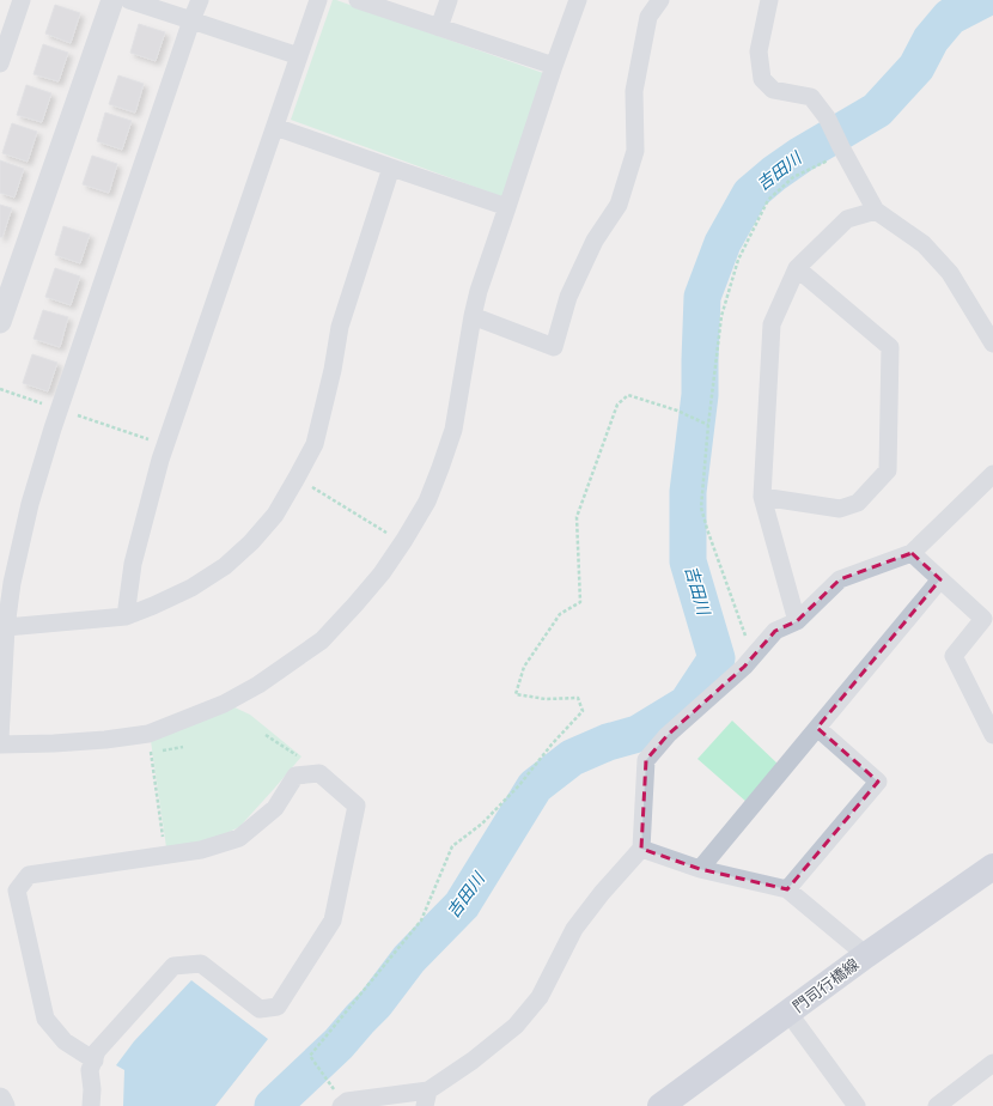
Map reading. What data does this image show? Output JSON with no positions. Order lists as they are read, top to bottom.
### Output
{
  "streets": {
    "main road": ["門司行橋線"]
  },
  "water": ["吉田川"]
}
